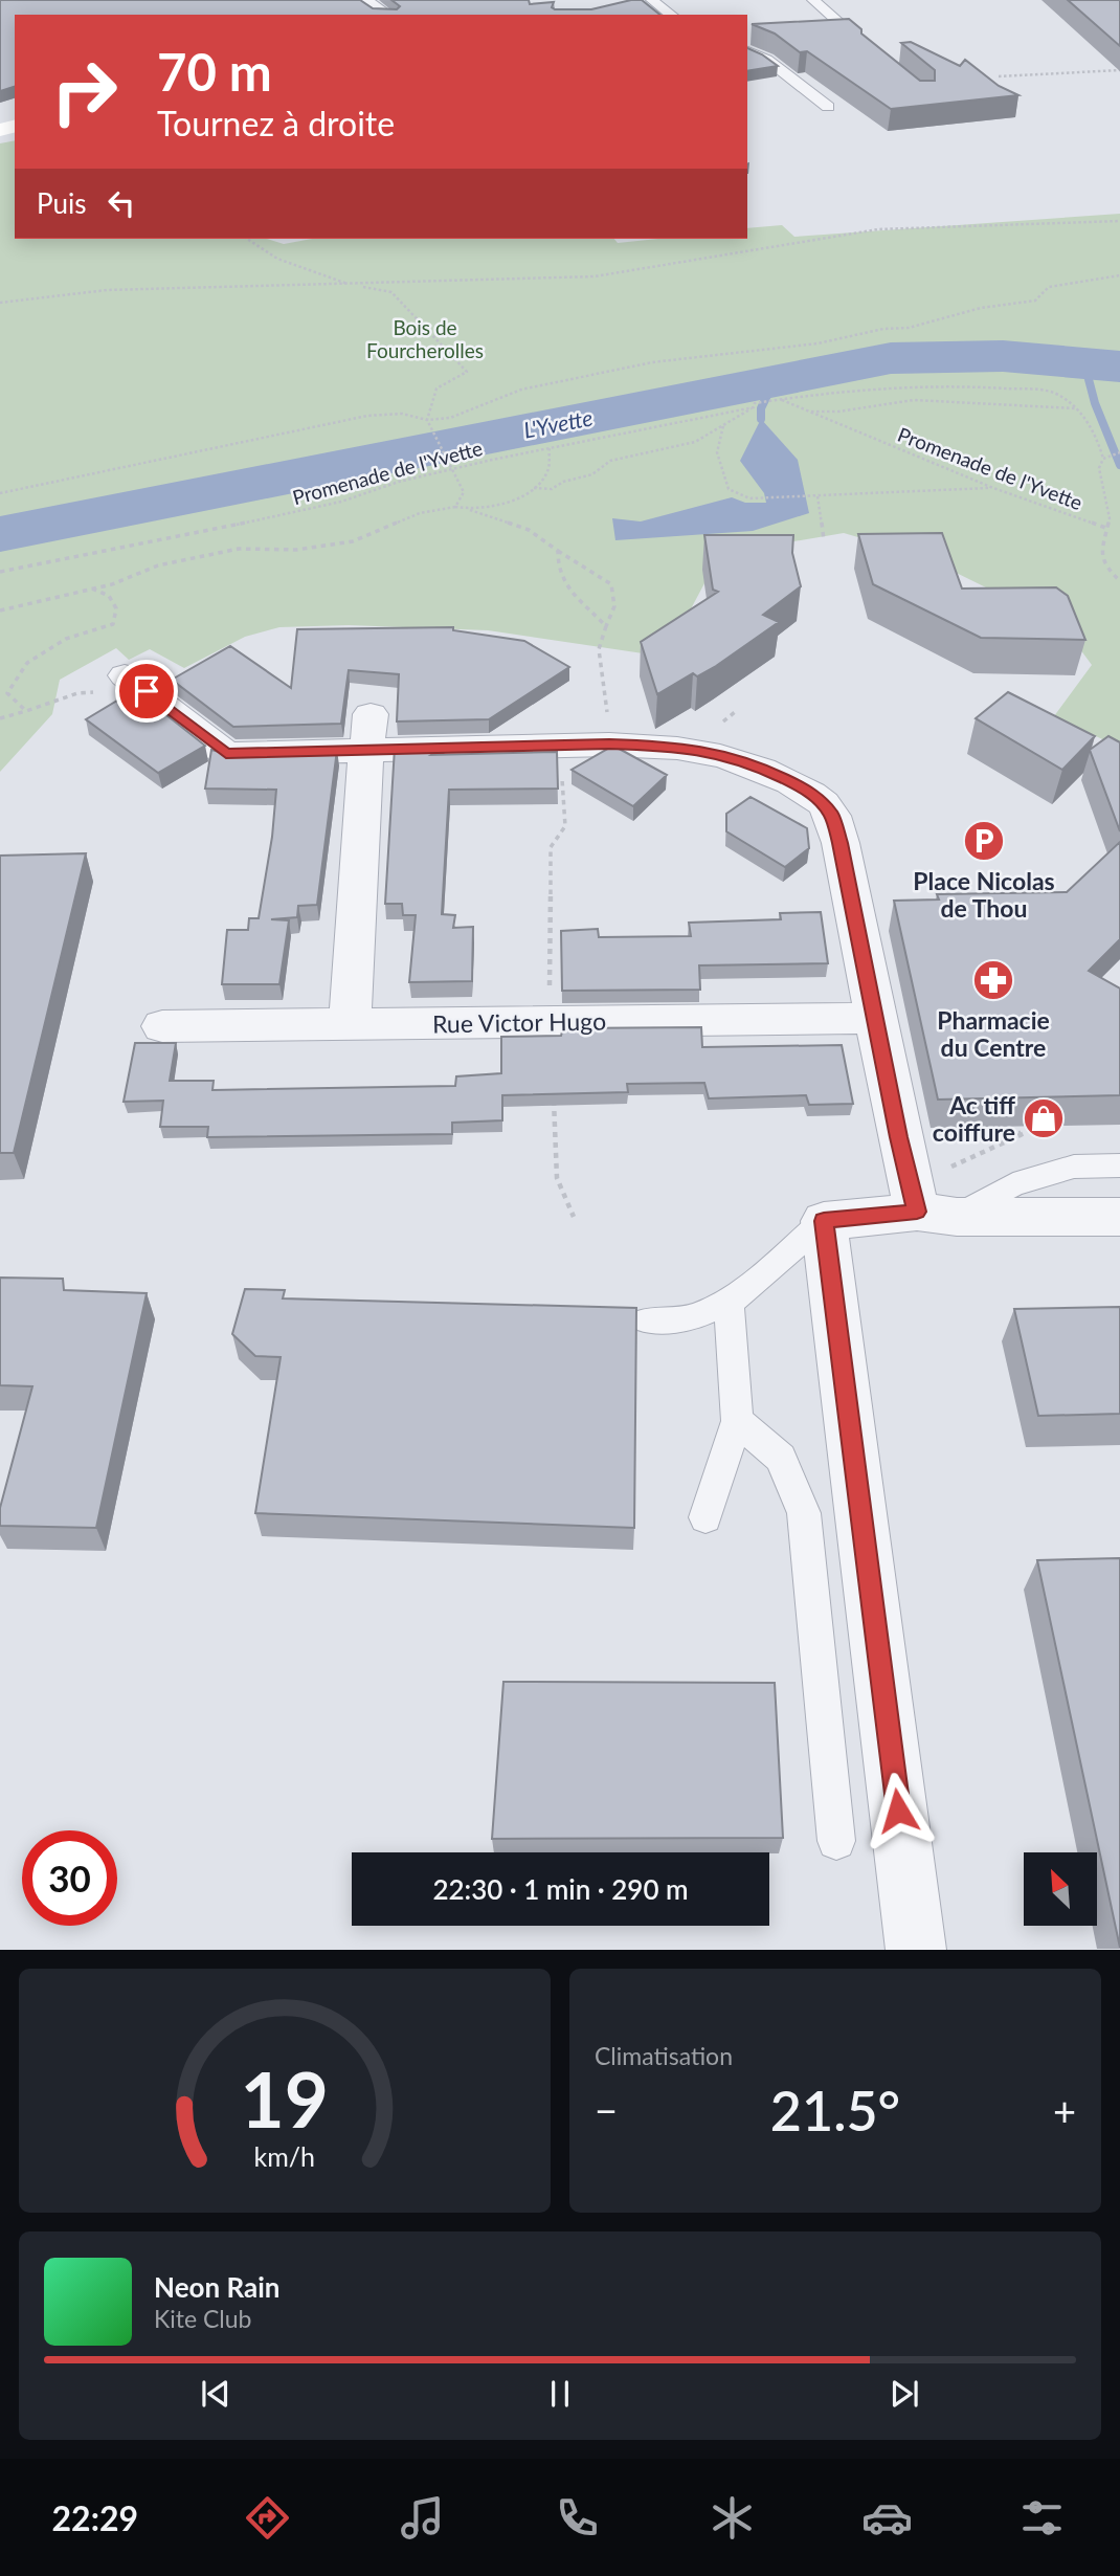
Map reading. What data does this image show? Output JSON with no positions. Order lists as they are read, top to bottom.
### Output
{
  "streets": {
    "street": ["Rue Victor Hugo"],
    "path": ["Promenade de l'Yvette"]
  },
  "water": ["L'Yvette"],
  "parks": ["Bois de Fourcherolles"],
  "places": {
    "parking": ["Place Nicolas de Thou"],
    "pharmacy": ["Pharmacie du Centre"],
    "shop": ["Ac tiff coiffure"]
  },
  "north": "top left",
  "page": {
    "turn": ["70 m", "Tournez à droite"],
    "then": "Puis",
    "limit": "30",
    "trip": "22:30 · 1 min · 290 m",
    "tile": "Climatisation",
    "heat": ["−", "21.5°", "+"],
    "song": ["Neon Rain", "Kite Club"],
    "tabs": "22:29",
    "gauge": ["19", "km/h"]
  }
}
